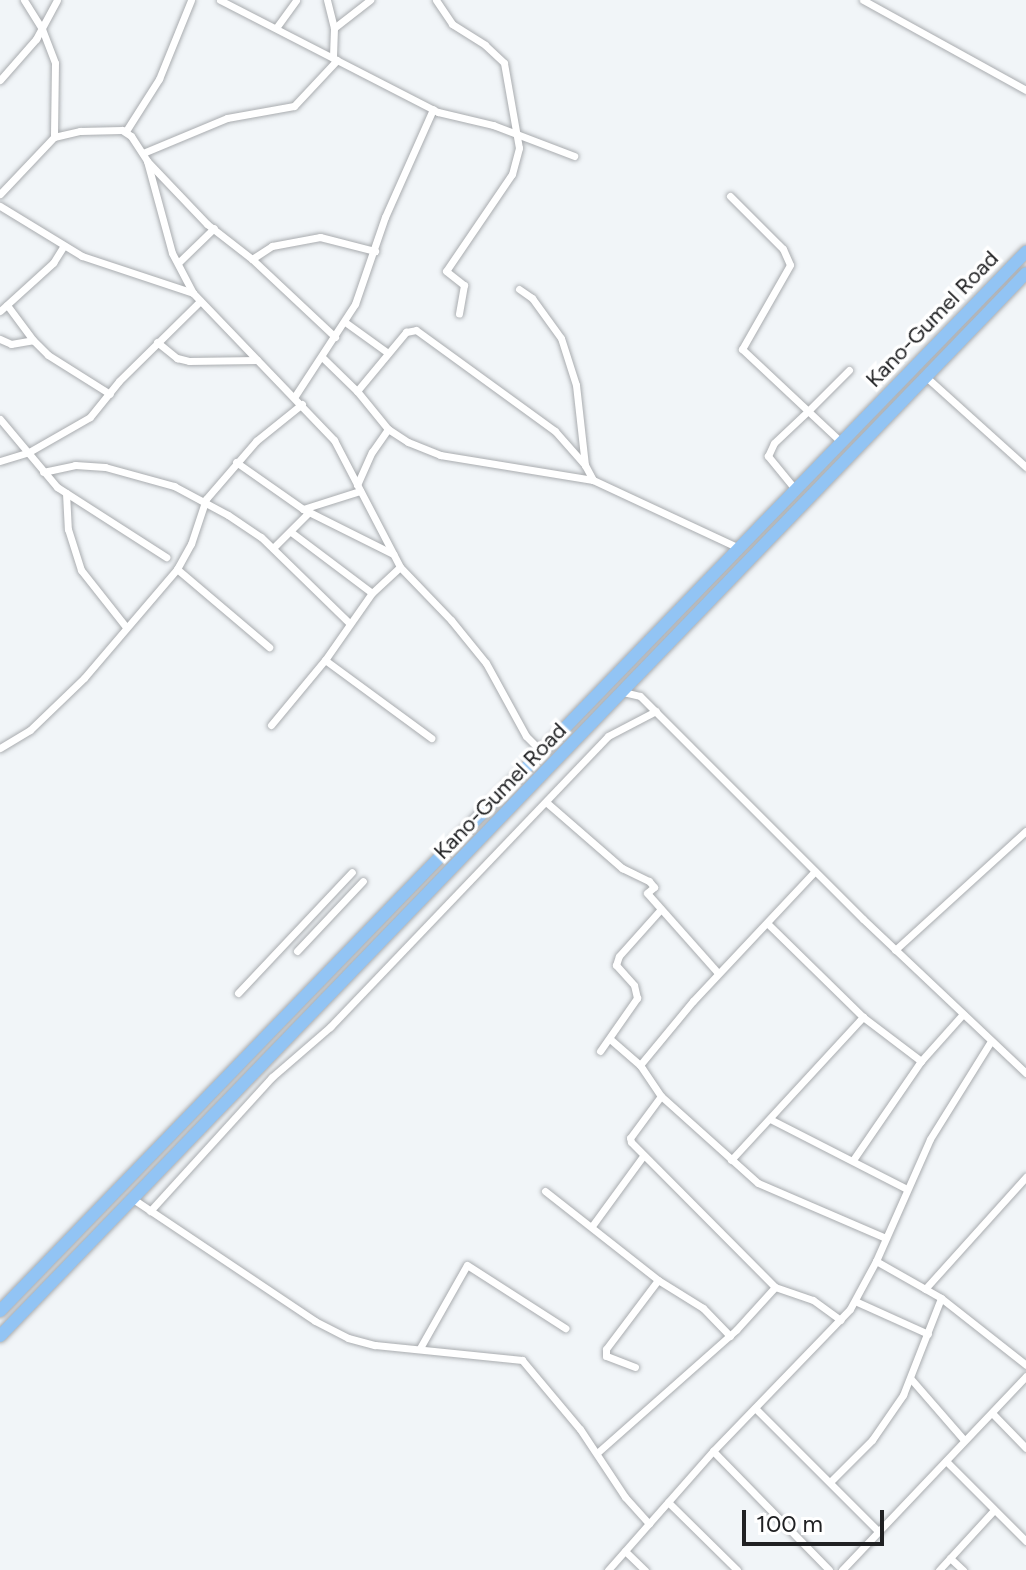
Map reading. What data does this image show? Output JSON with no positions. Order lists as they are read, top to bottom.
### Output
{
  "streets": {
    "main road": ["Kano-Gumel Road"]
  },
  "scale_bar": "100 m"
}
